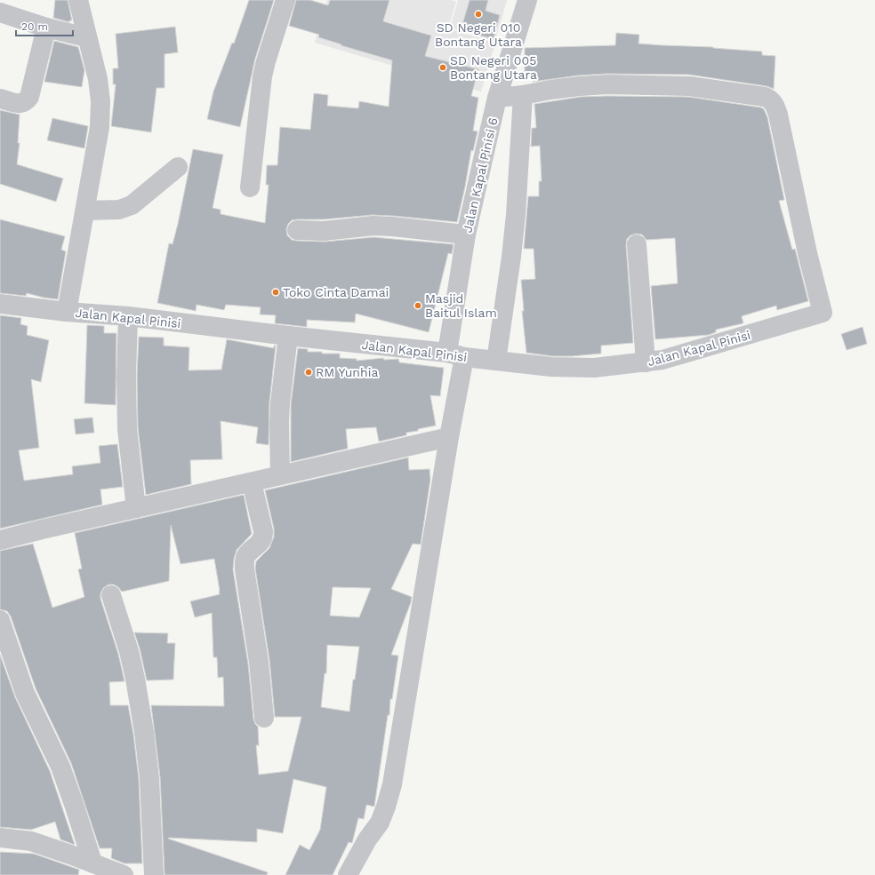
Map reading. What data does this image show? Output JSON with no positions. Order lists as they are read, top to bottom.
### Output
{
  "streets": {
    "street": ["Jalan Kapal Pinisi 6", "Jalan Kapal Pinisi"]
  },
  "crossings": [
    ["Jalan Kapal Pinisi 6", "Jalan Kapal Pinisi"]
  ],
  "places": [
    "SD Negeri 010 Bontang Utara",
    "SD Negeri 005 Bontang Utara",
    "Toko Cinta Damai",
    "Masjid Baitul Islam",
    "RM Yunhia"
  ],
  "scale_bar": "20 m"
}
